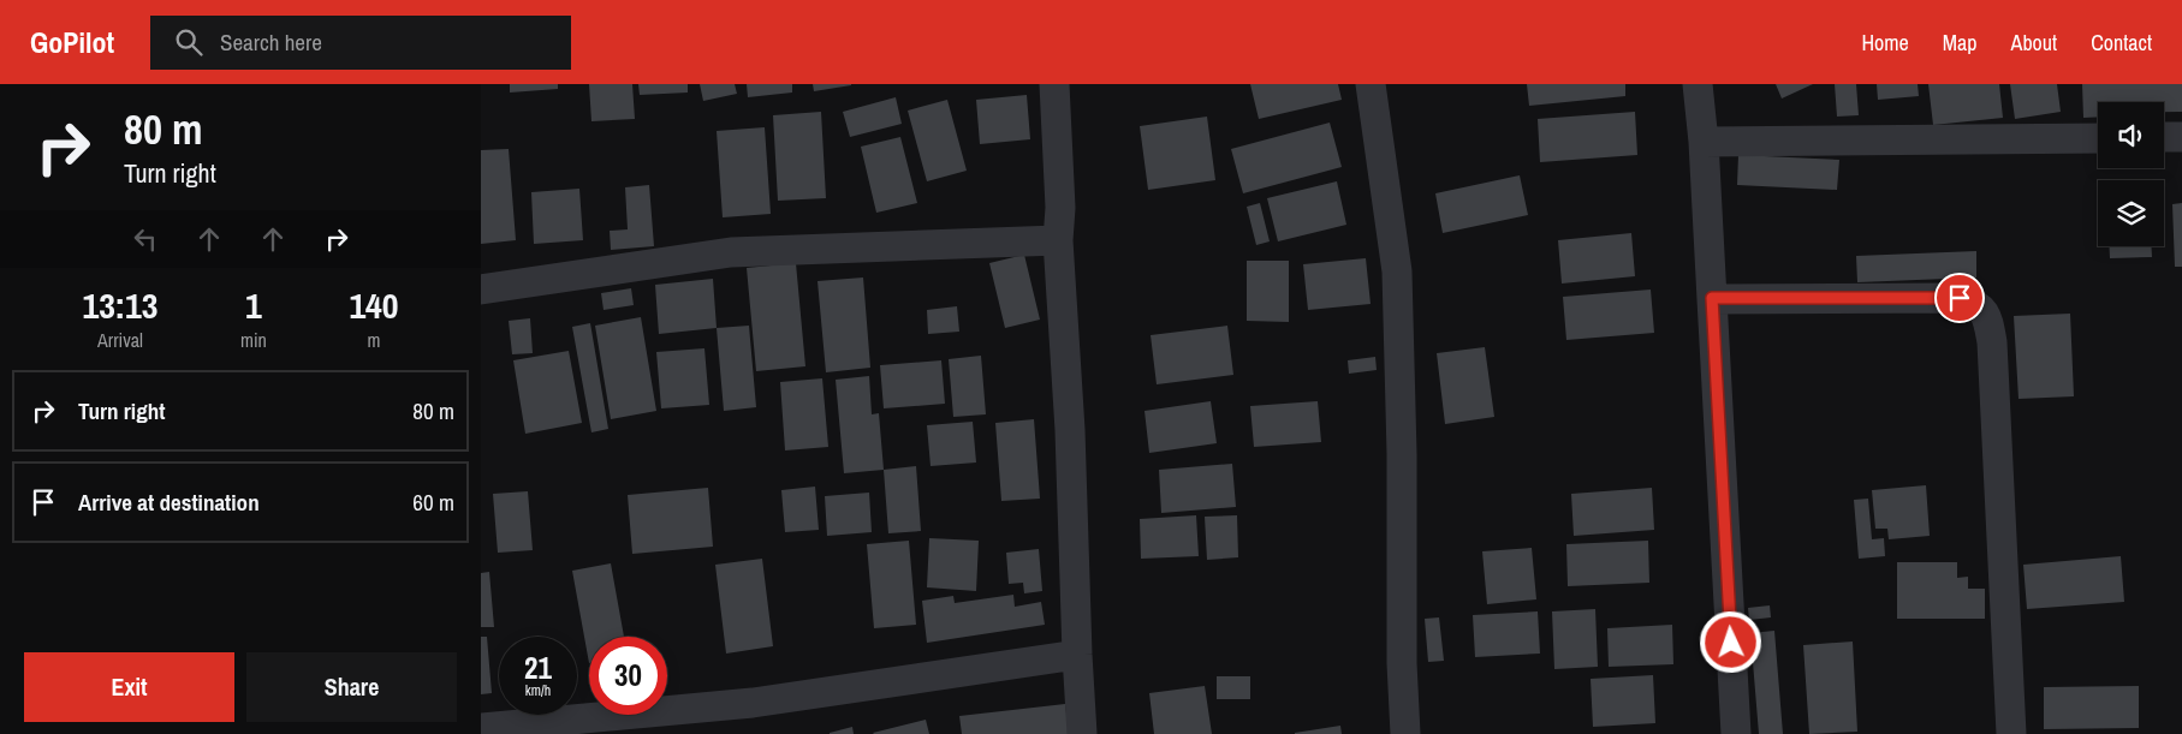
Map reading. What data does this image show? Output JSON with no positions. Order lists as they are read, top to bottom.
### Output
{
  "page": {
    "header": "GoPilot",
    "search": "Search here",
    "nav": [
      "Home",
      "Map",
      "About",
      "Contact"
    ],
    "turn": ["80 m", "Turn right"],
    "eta": [
      "13:13",
      "Arrival",
      "1",
      "min",
      "140",
      "m"
    ],
    "list": [
      {
        "name": "Turn right",
        "value": "80 m"
      },
      {
        "name": "Arrive at destination",
        "value": "60 m"
      }
    ],
    "speed": "21 km/h",
    "limit": "30",
    "buttons": ["Exit", "Share"]
  }
}
